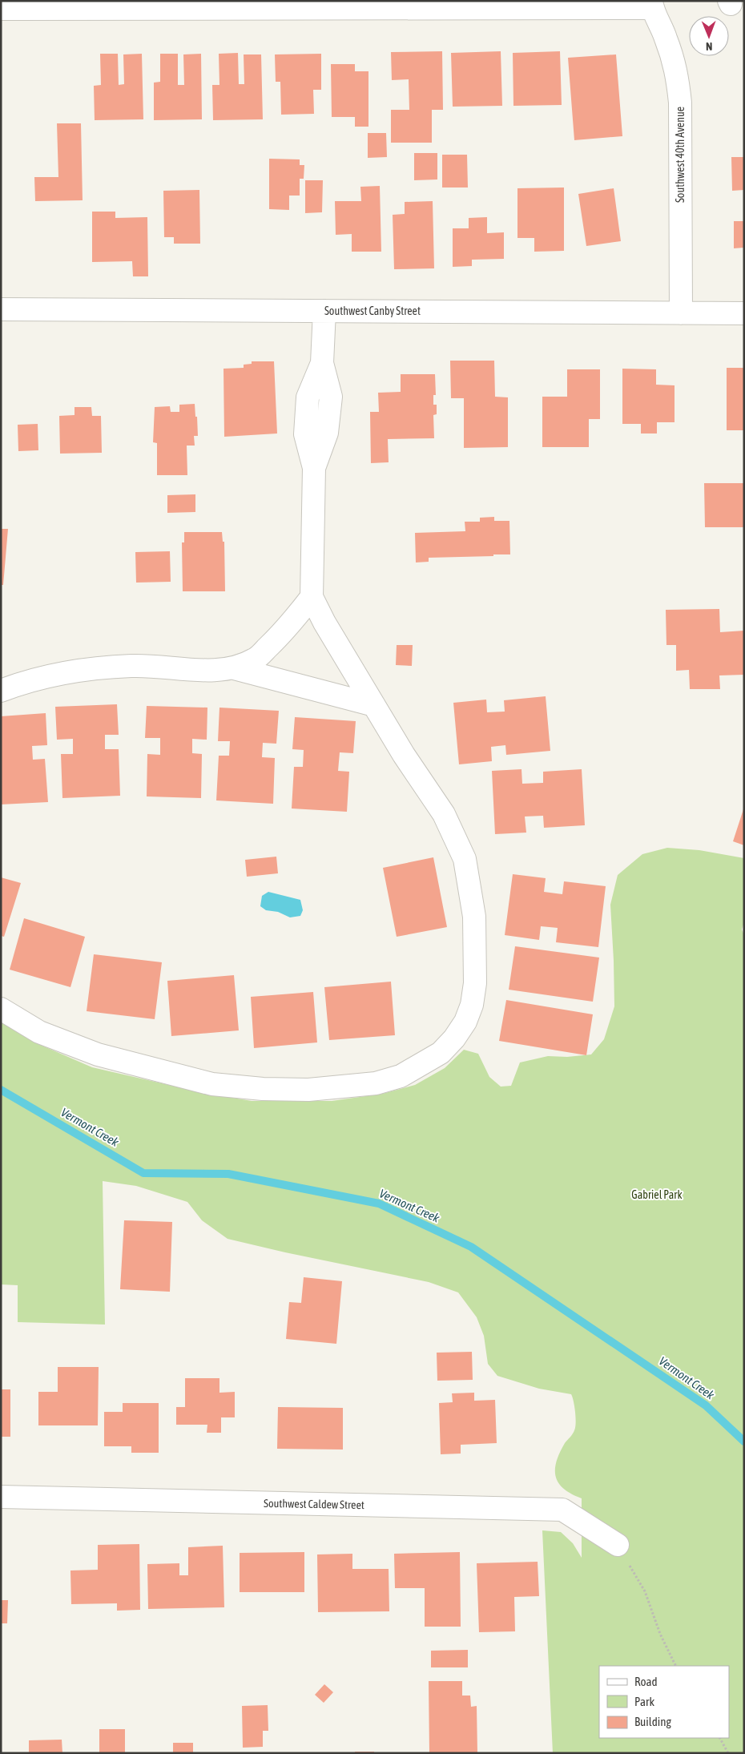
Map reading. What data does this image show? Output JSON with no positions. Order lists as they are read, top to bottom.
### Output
{
  "streets": {
    "street": ["Southwest 40th Avenue", "Southwest Canby Street", "Southwest Caldew Street"]
  },
  "crossings": [
    ["Southwest 40th Avenue", "Southwest Canby Street"]
  ],
  "water": ["Vermont Creek"],
  "parks": ["Gabriel Park"],
  "legend": ["Road", "Park", "Building"],
  "north": "bottom"
}
